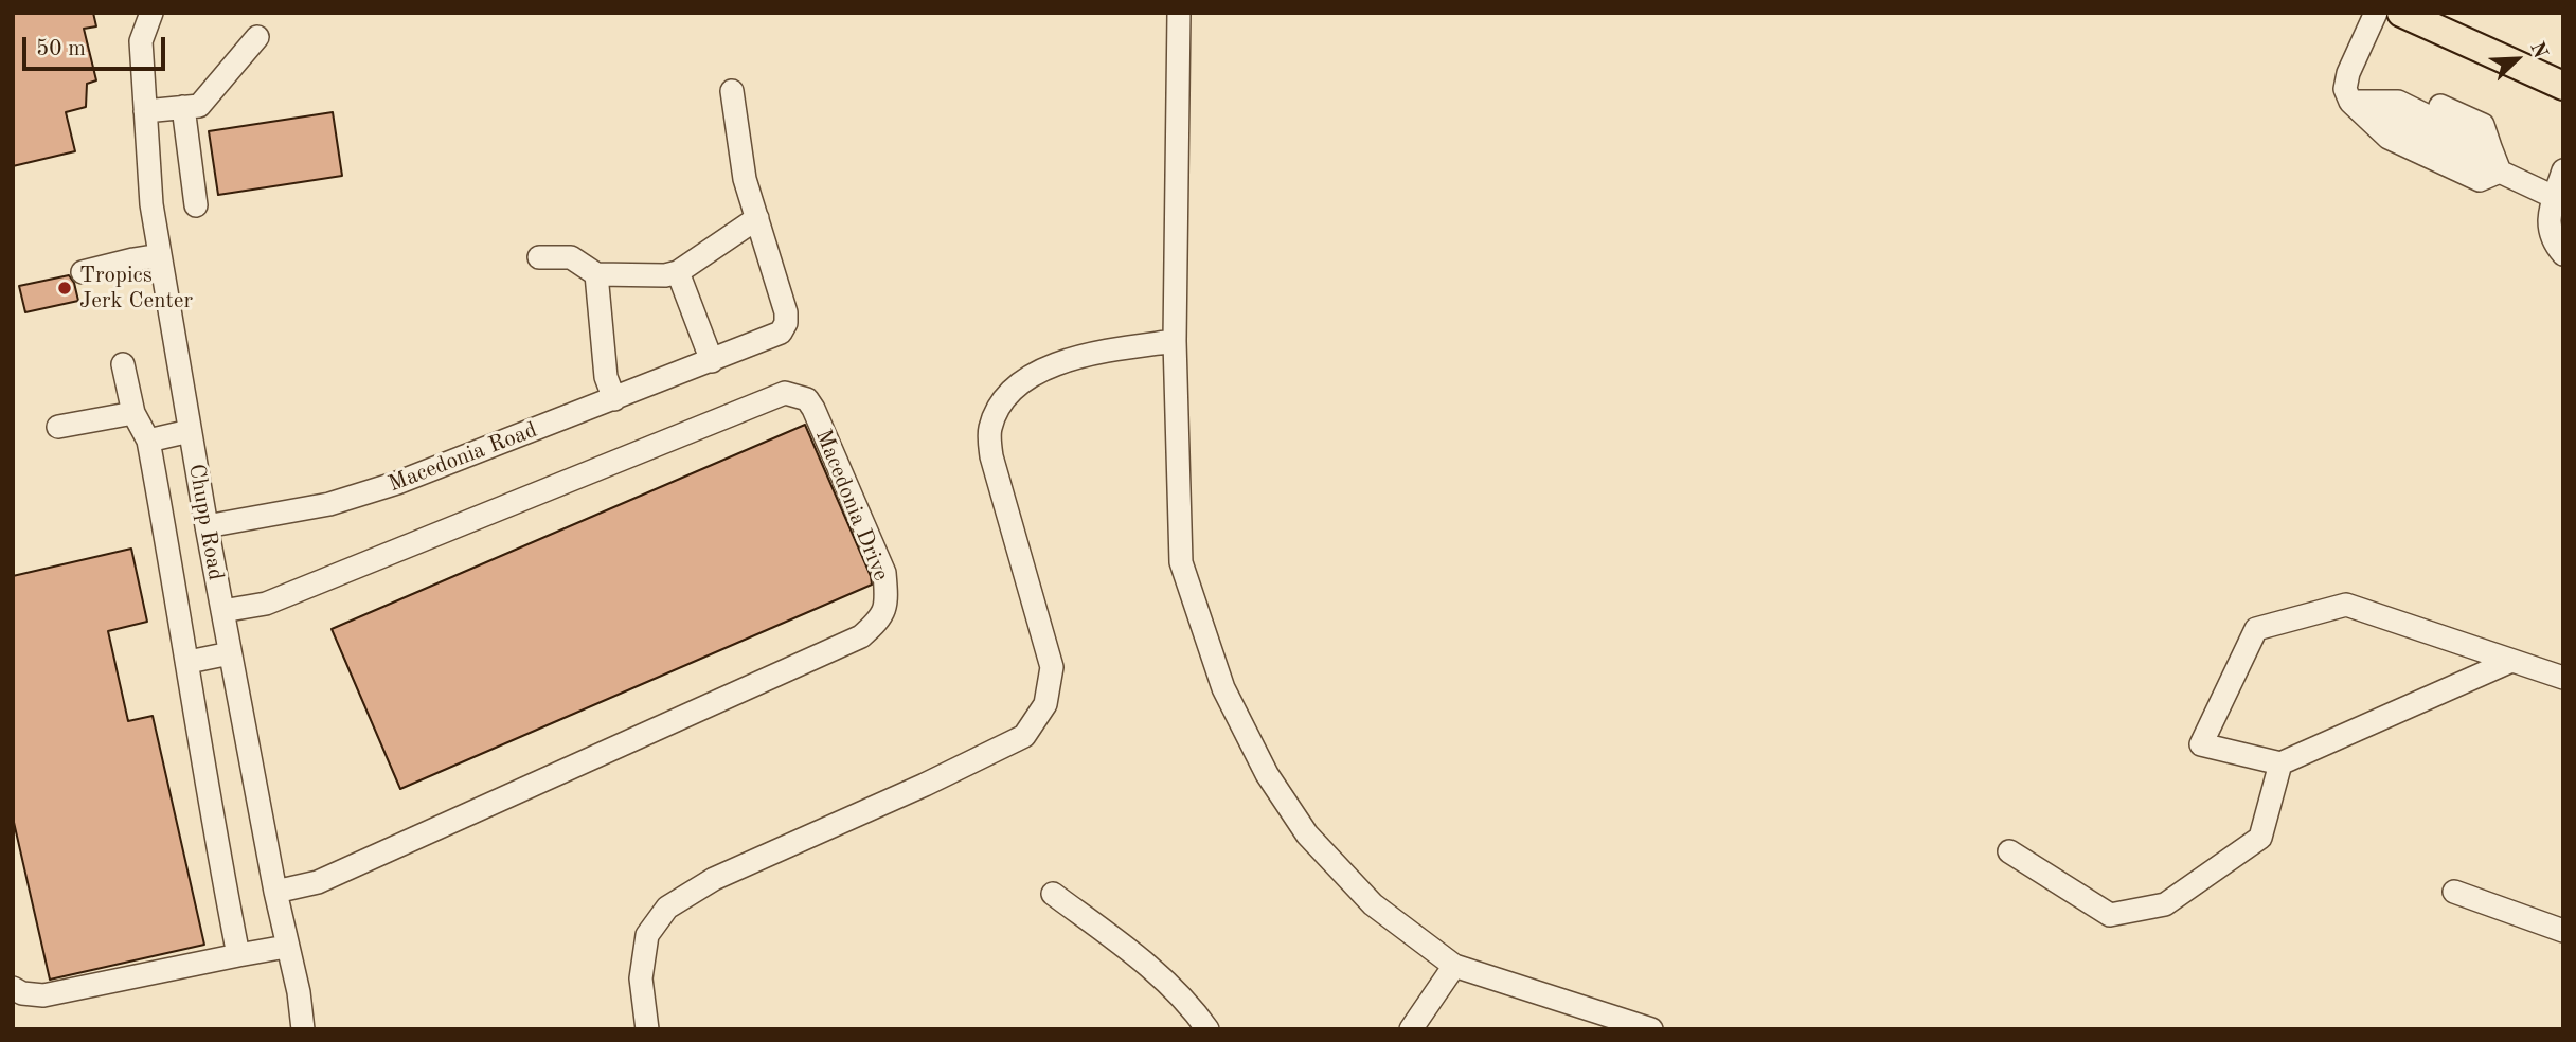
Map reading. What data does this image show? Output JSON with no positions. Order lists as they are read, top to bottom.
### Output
{
  "streets": {
    "street": ["Macedonia Road", "Macedonia Drive", "Chupp Road"]
  },
  "crossings": [
    ["Macedonia Road", "Chupp Road"],
    ["Macedonia Drive", "Chupp Road"]
  ],
  "places": ["Tropics Jerk Center"],
  "scale_bar": "50 m",
  "north": "top right"
}
